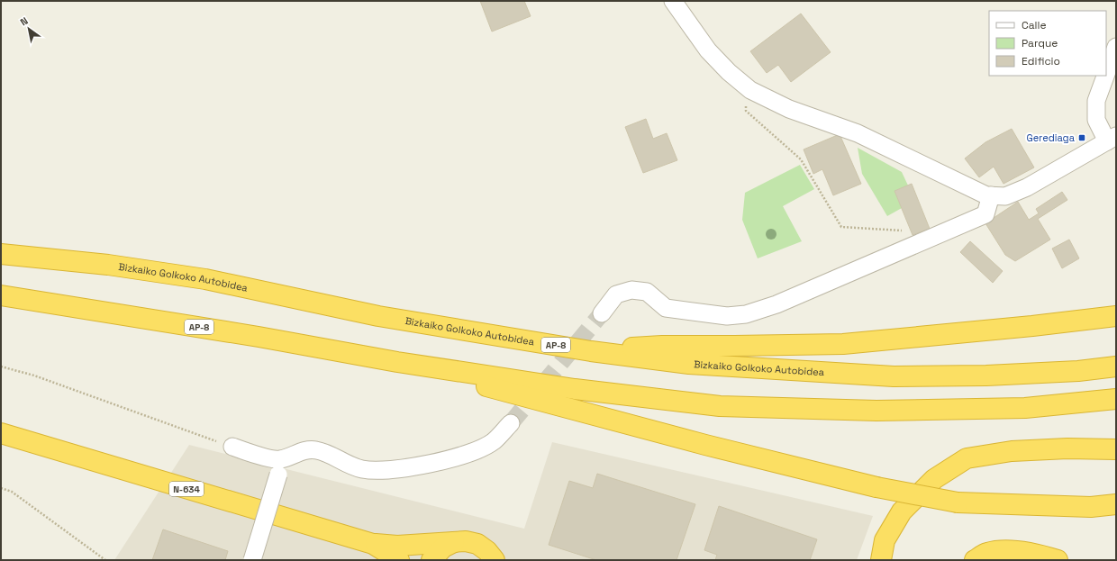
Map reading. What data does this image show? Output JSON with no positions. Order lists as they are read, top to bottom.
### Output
{
  "streets": {
    "highway": ["Bizkaiko Golkoko Autobidea", "AP-8", "N-634"]
  },
  "places": {
    "transit": ["Gerediaga"]
  },
  "legend": ["Calle", "Parque", "Edificio"],
  "north": "top left"
}
